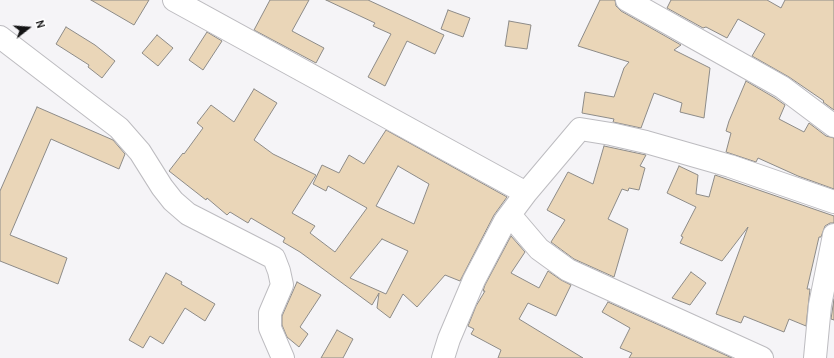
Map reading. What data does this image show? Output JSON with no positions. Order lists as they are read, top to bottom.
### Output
{
  "north": "right"
}
